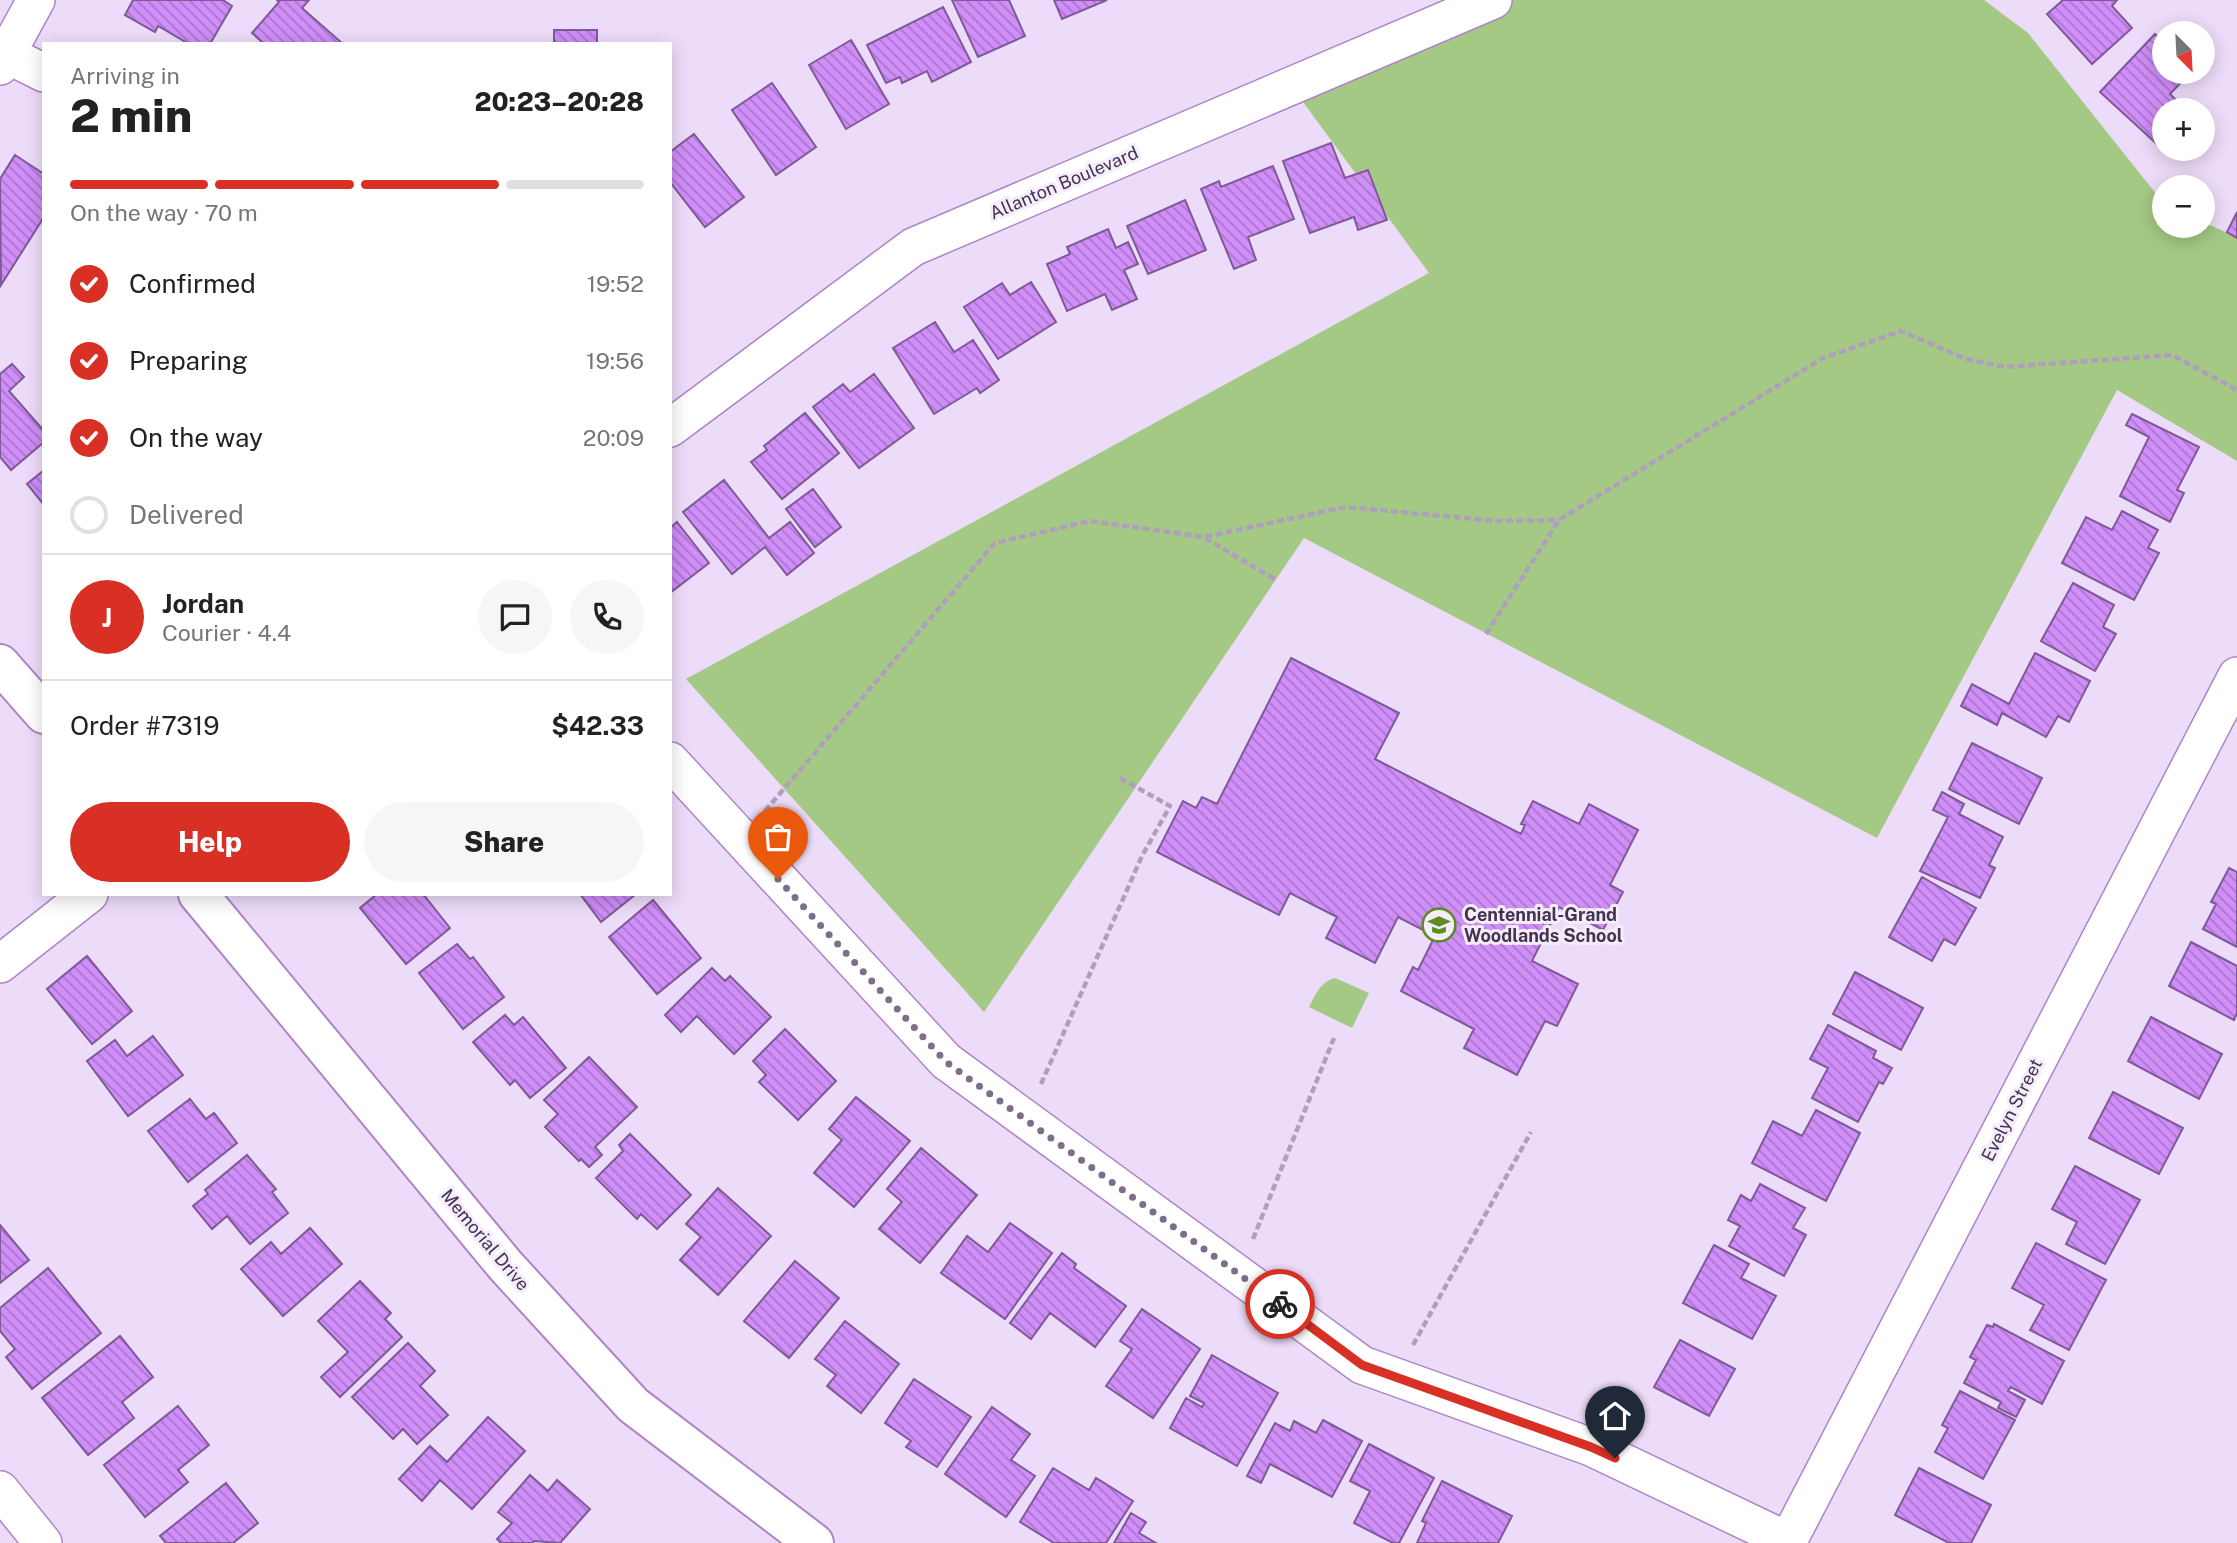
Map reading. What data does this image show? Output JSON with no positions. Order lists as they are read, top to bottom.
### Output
{
  "streets": {
    "main road": ["Memorial Drive"],
    "street": ["Allanton Boulevard", "Evelyn Street"]
  },
  "places": {
    "school or university": ["Centennial-Grand Woodlands School"]
  },
  "north": "bottom right",
  "page": {
    "map_buttons": ["+", "−"],
    "heading": ["2 min", "Arriving in", "20:23–20:28"],
    "panel": [
      "Jordan",
      "Courier · 4.4",
      "Order #7319",
      "$42.33"
    ],
    "bar": "On the way · 70 m",
    "list": [
      ["Confirmed", "19:52"],
      ["Preparing", "19:56"],
      ["On the way", "20:09"],
      "Delivered"
    ],
    "round": "J",
    "buttons": ["Help", "Share"]
  }
}
